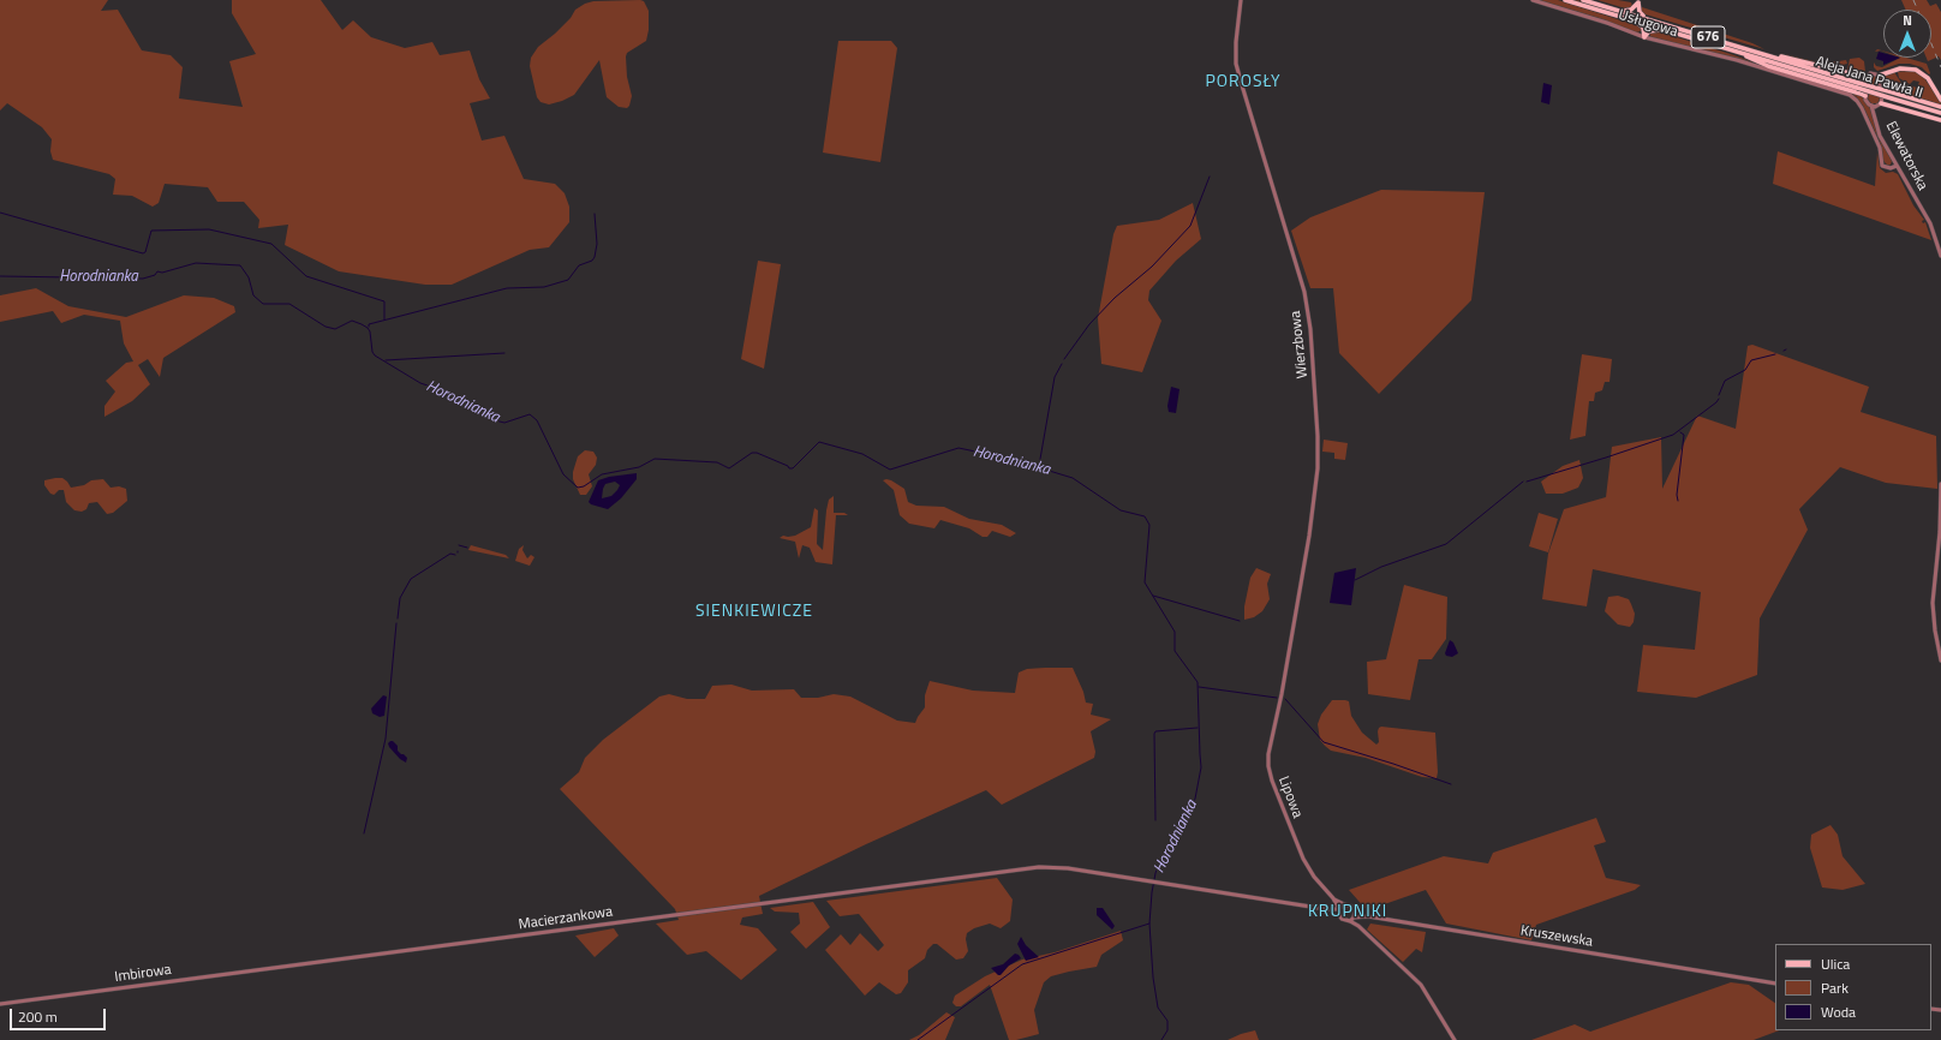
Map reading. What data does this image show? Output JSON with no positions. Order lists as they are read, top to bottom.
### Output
{
  "streets": {
    "main road": ["676", "Aleja Jana Pawła II"],
    "street": [
      "Usługowa",
      "Elewatorska",
      "Wierzbowa",
      "Lipowa",
      "Macierzankowa",
      "Kruszewska",
      "Imbirowa"
    ]
  },
  "crossings": [
    ["Usługowa", "Elewatorska"],
    ["676", "Aleja Jana Pawła II"],
    ["Wierzbowa", "Lipowa"],
    ["Lipowa", "Kruszewska"],
    ["Macierzankowa", "Imbirowa"]
  ],
  "districts": ["POROSŁY", "SIENKIEWICZE", "KRUPNIKI"],
  "water": ["Horodnianka"],
  "legend": ["Ulica", "Park", "Woda"],
  "scale_bar": "200 m",
  "north": "top"
}
